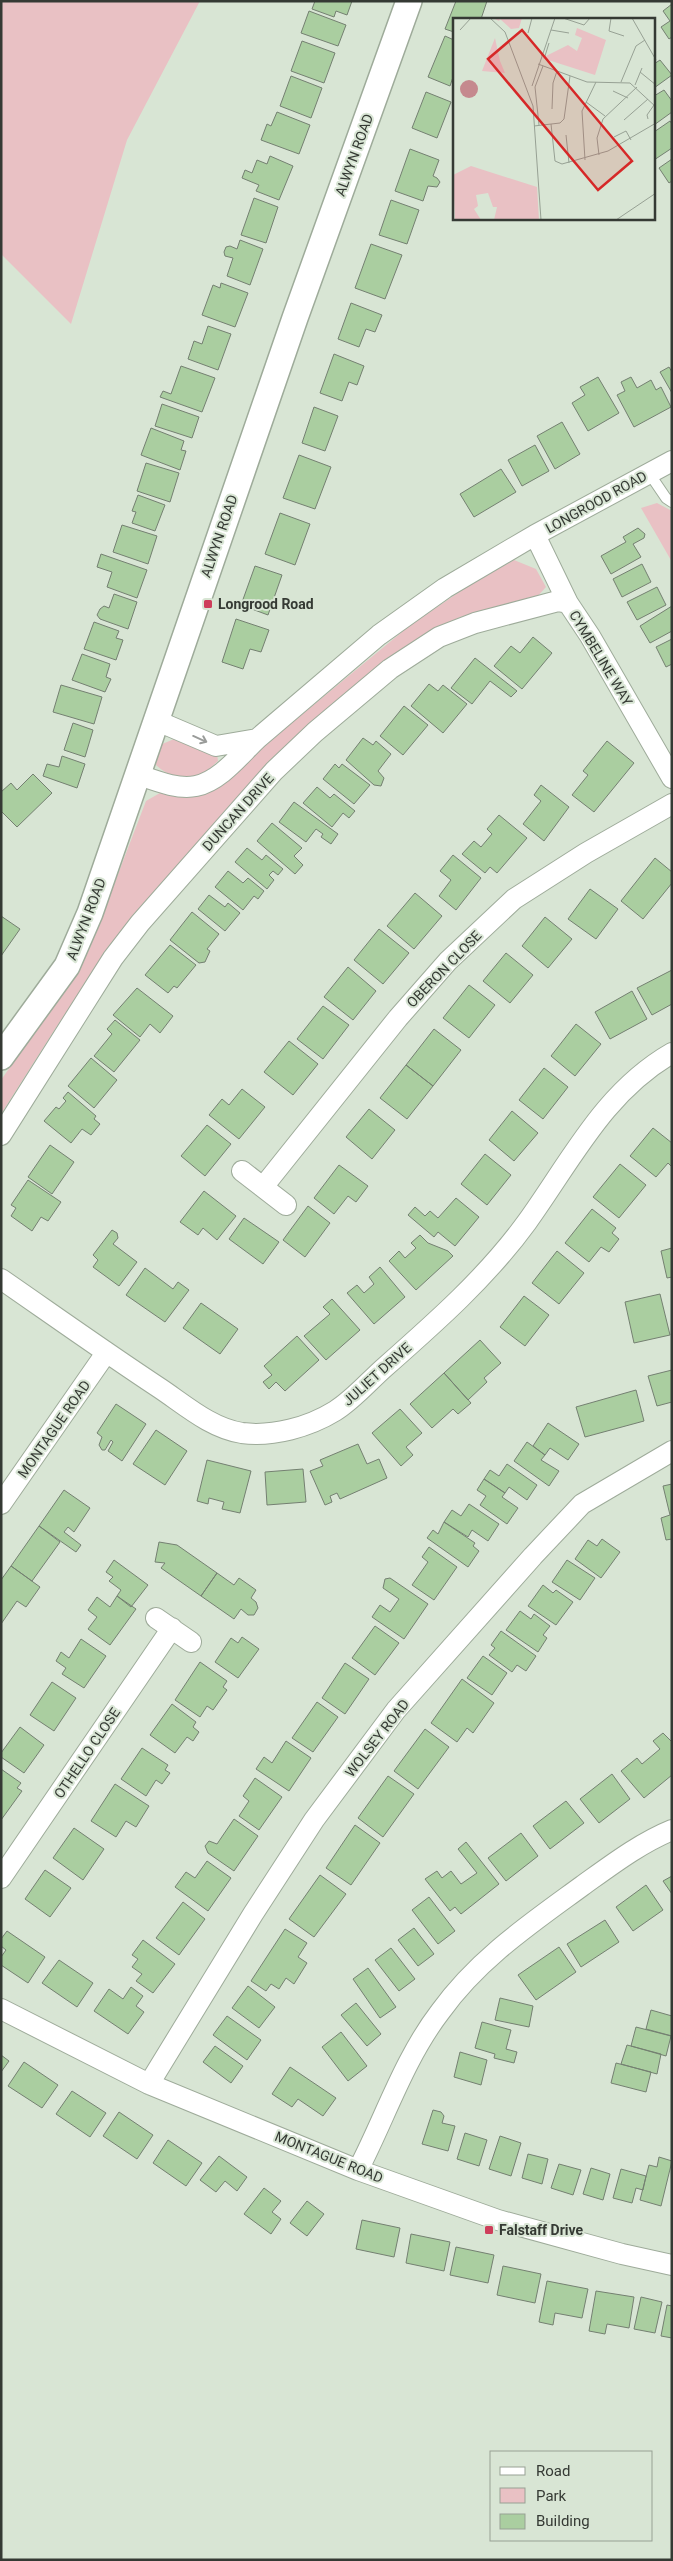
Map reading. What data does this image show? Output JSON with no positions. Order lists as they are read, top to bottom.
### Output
{
  "streets": {
    "street": [
      "ALWYN ROAD",
      "LONGROOD ROAD",
      "CYMBELINE WAY",
      "DUNCAN DRIVE",
      "OBERON CLOSE",
      "JULIET DRIVE",
      "MONTAGUE ROAD",
      "WOLSEY ROAD",
      "OTHELLO CLOSE"
    ]
  },
  "crossings": [
    ["ALWYN ROAD", "LONGROOD ROAD"],
    ["LONGROOD ROAD", "CYMBELINE WAY"],
    ["CYMBELINE WAY", "DUNCAN DRIVE"],
    ["JULIET DRIVE", "MONTAGUE ROAD"],
    ["MONTAGUE ROAD", "WOLSEY ROAD"]
  ],
  "places": {
    "transit": ["Longrood Road", "Falstaff Drive"]
  },
  "legend": ["Road", "Park", "Building"]
}
